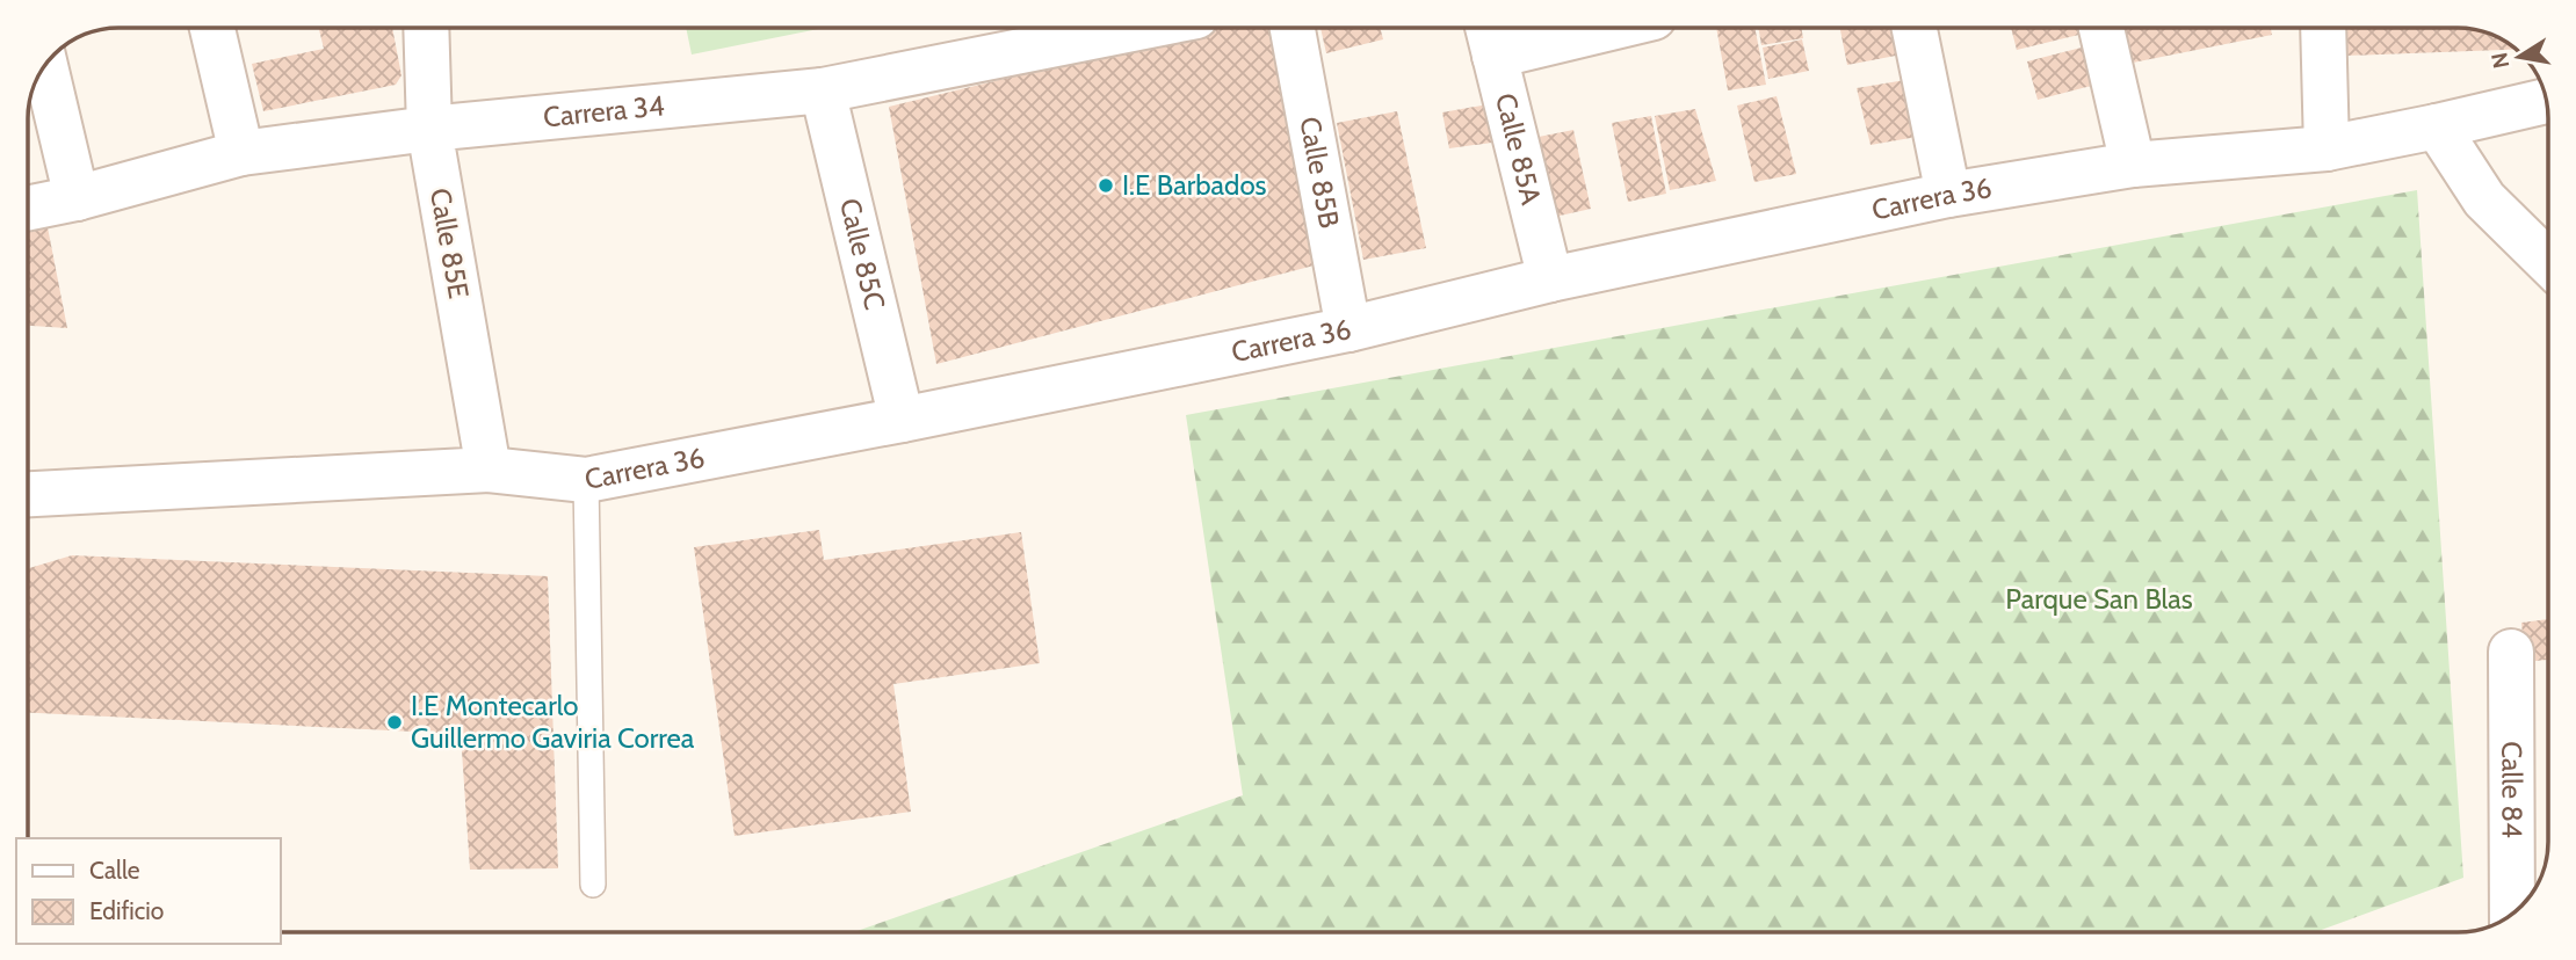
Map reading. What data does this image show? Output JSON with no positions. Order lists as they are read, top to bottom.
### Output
{
  "streets": {
    "street": [
      "Carrera 34",
      "Calle 85A",
      "Calle 85B",
      "Carrera 36",
      "Calle 85E",
      "Calle 85C",
      "Calle 84"
    ]
  },
  "crossings": [
    ["Carrera 34", "Calle 85E"],
    ["Carrera 34", "Calle 85C"],
    ["Calle 85A", "Carrera 36"],
    ["Calle 85B", "Carrera 36"],
    ["Carrera 36", "Calle 85E"],
    ["Carrera 36", "Calle 85C"]
  ],
  "parks": ["Parque San Blas"],
  "places": ["I.E Barbados", "I.E Montecarlo Guillermo Gaviria Correa"],
  "legend": ["Calle", "Edificio"],
  "north": "left"
}
